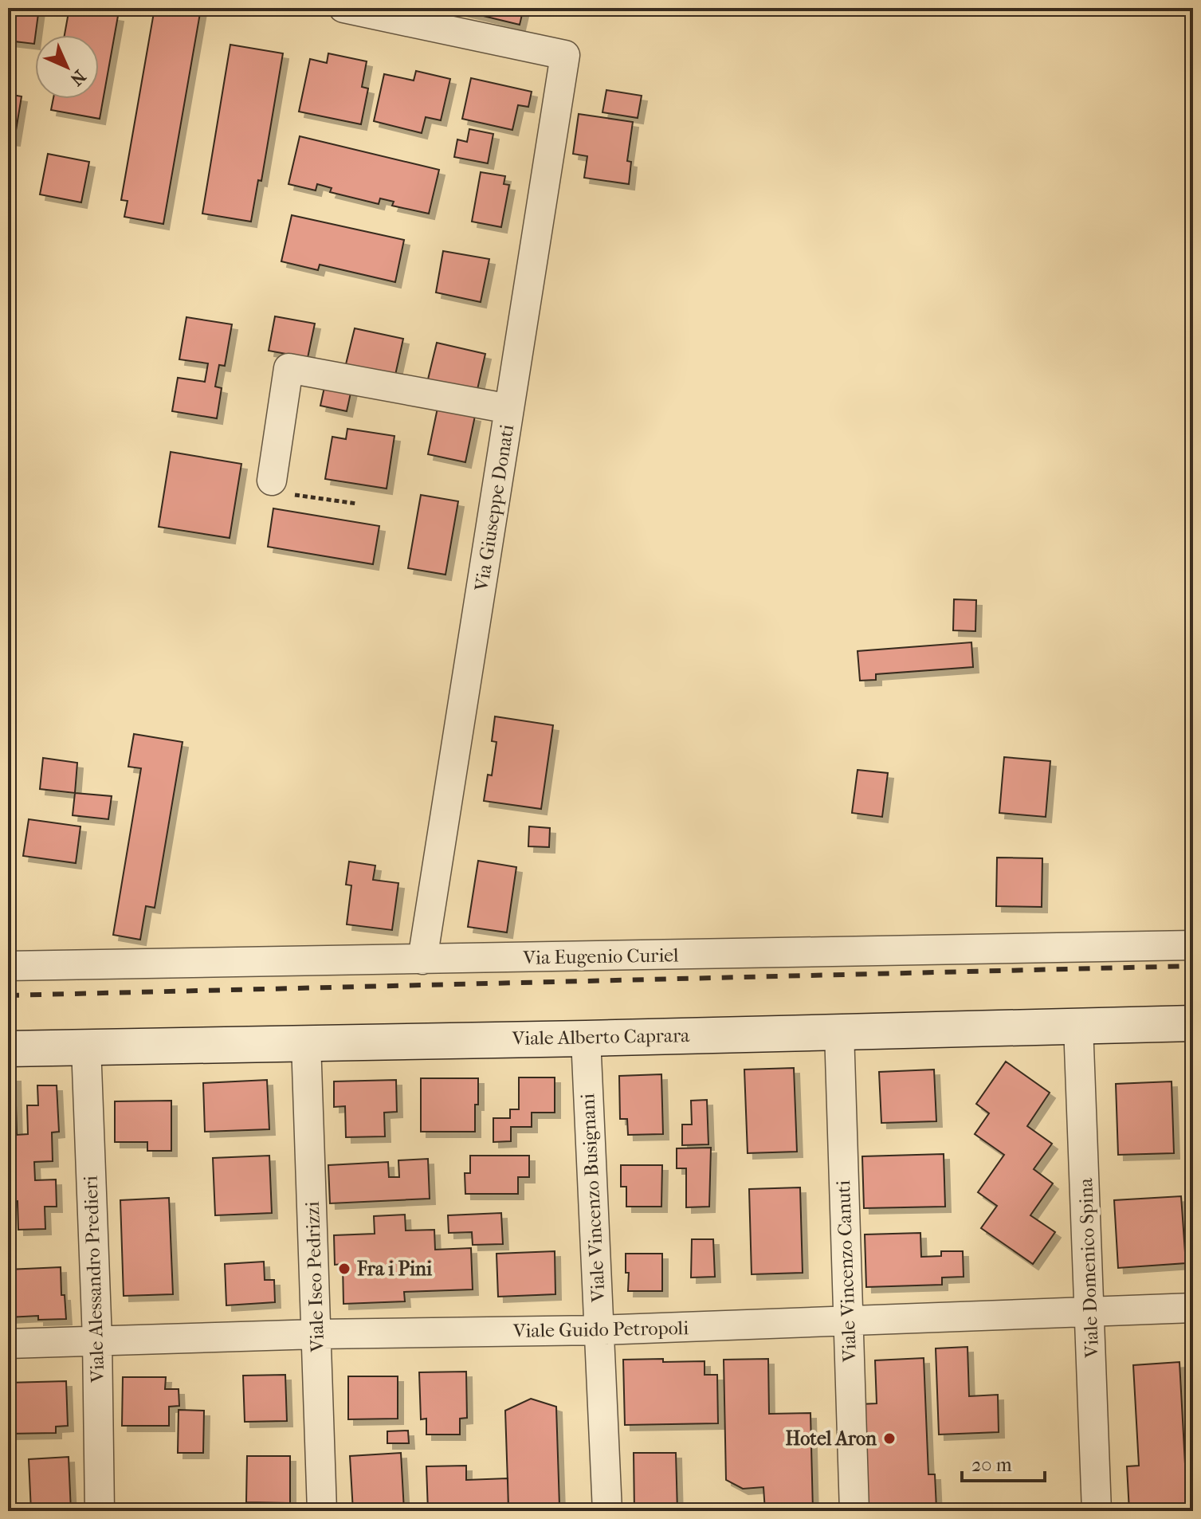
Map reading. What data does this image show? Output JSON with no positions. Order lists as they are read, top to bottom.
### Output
{
  "streets": {
    "street": [
      "Via Giuseppe Donati",
      "Via Eugenio Curiel",
      "Viale Alberto Caprara",
      "Viale Vincenzo Busignani",
      "Viale Domenico Spina",
      "Viale Vincenzo Canuti",
      "Viale Iseo Pedrizzi",
      "Viale Alessandro Predieri",
      "Viale Guido Petropoli"
    ]
  },
  "crossings": [
    ["Via Giuseppe Donati", "Via Eugenio Curiel"],
    ["Viale Alberto Caprara", "Viale Vincenzo Busignani"],
    ["Viale Alberto Caprara", "Viale Domenico Spina"],
    ["Viale Alberto Caprara", "Viale Vincenzo Canuti"],
    ["Viale Alberto Caprara", "Viale Iseo Pedrizzi"],
    ["Viale Alberto Caprara", "Viale Alessandro Predieri"],
    ["Viale Vincenzo Busignani", "Viale Guido Petropoli"],
    ["Viale Domenico Spina", "Viale Guido Petropoli"],
    ["Viale Vincenzo Canuti", "Viale Guido Petropoli"],
    ["Viale Iseo Pedrizzi", "Viale Guido Petropoli"],
    ["Viale Alessandro Predieri", "Viale Guido Petropoli"]
  ],
  "places": ["Fra i Pini", "Hotel Aron"],
  "scale_bar": "20 m",
  "north": "bottom right"
}
